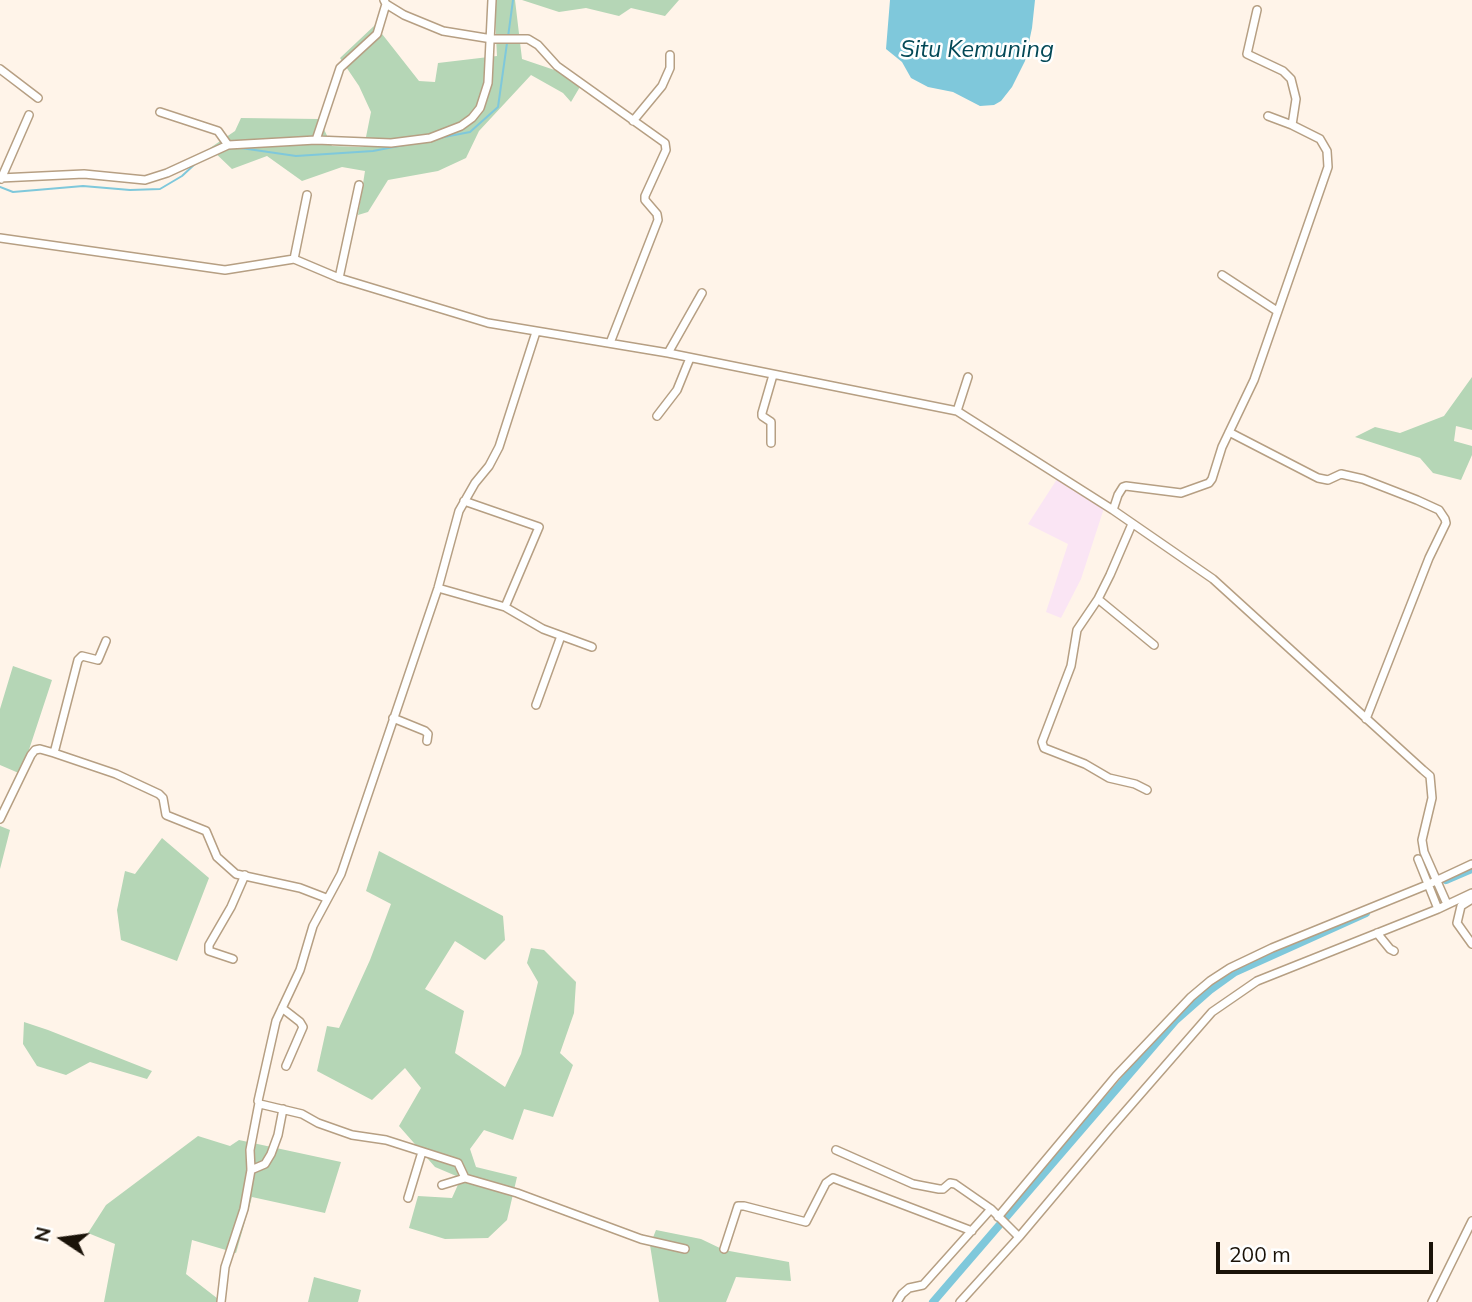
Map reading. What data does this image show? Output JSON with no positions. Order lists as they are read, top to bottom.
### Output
{
  "water": ["Situ Kemuning"],
  "scale_bar": "200 m",
  "north": "left"
}
